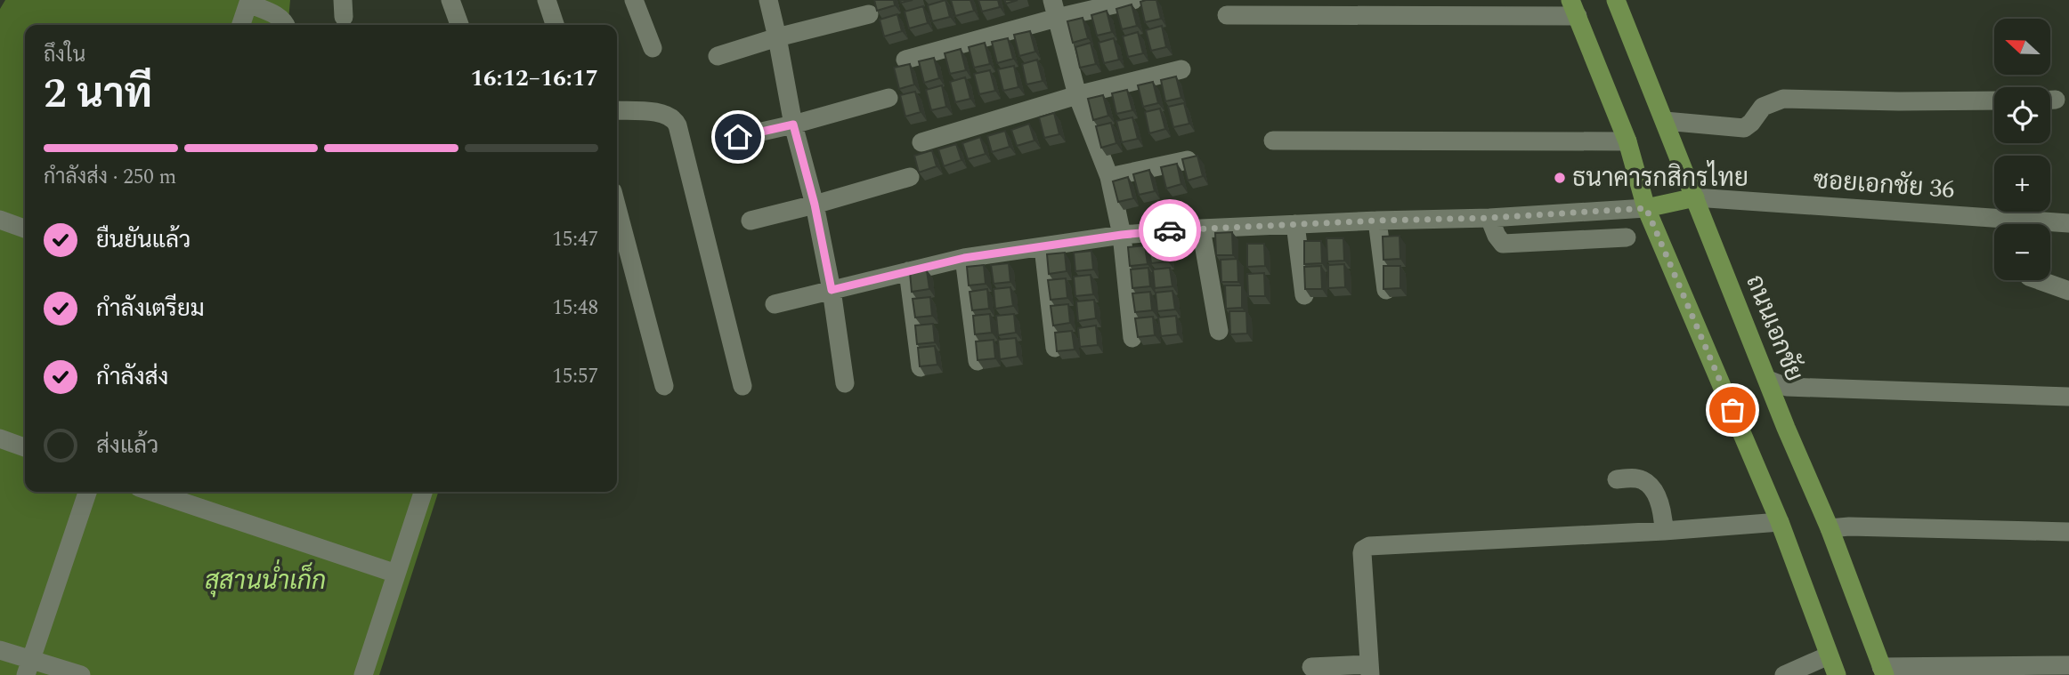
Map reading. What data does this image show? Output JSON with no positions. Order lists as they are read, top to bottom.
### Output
{
  "streets": {
    "main road": ["ถนนเอกชัย"],
    "street": ["ซอยเอกชัย 36"]
  },
  "crossings": [
    ["ซอยเอกชัย 36", "ถนนเอกชัย"]
  ],
  "parks": ["สุสานน่ำเก็ก"],
  "places": ["ธนาคารกสิกรไทย"],
  "north": "left",
  "page": {
    "map_buttons": ["+", "−"],
    "heading": ["2 นาที", "ถึงใน", "16:12–16:17"],
    "bar": "กำลังส่ง · 250 m",
    "list": [
      ["ยืนยันแล้ว", "15:47"],
      ["กำลังเตรียม", "15:48"],
      ["กำลังส่ง", "15:57"],
      "ส่งแล้ว"
    ]
  }
}
